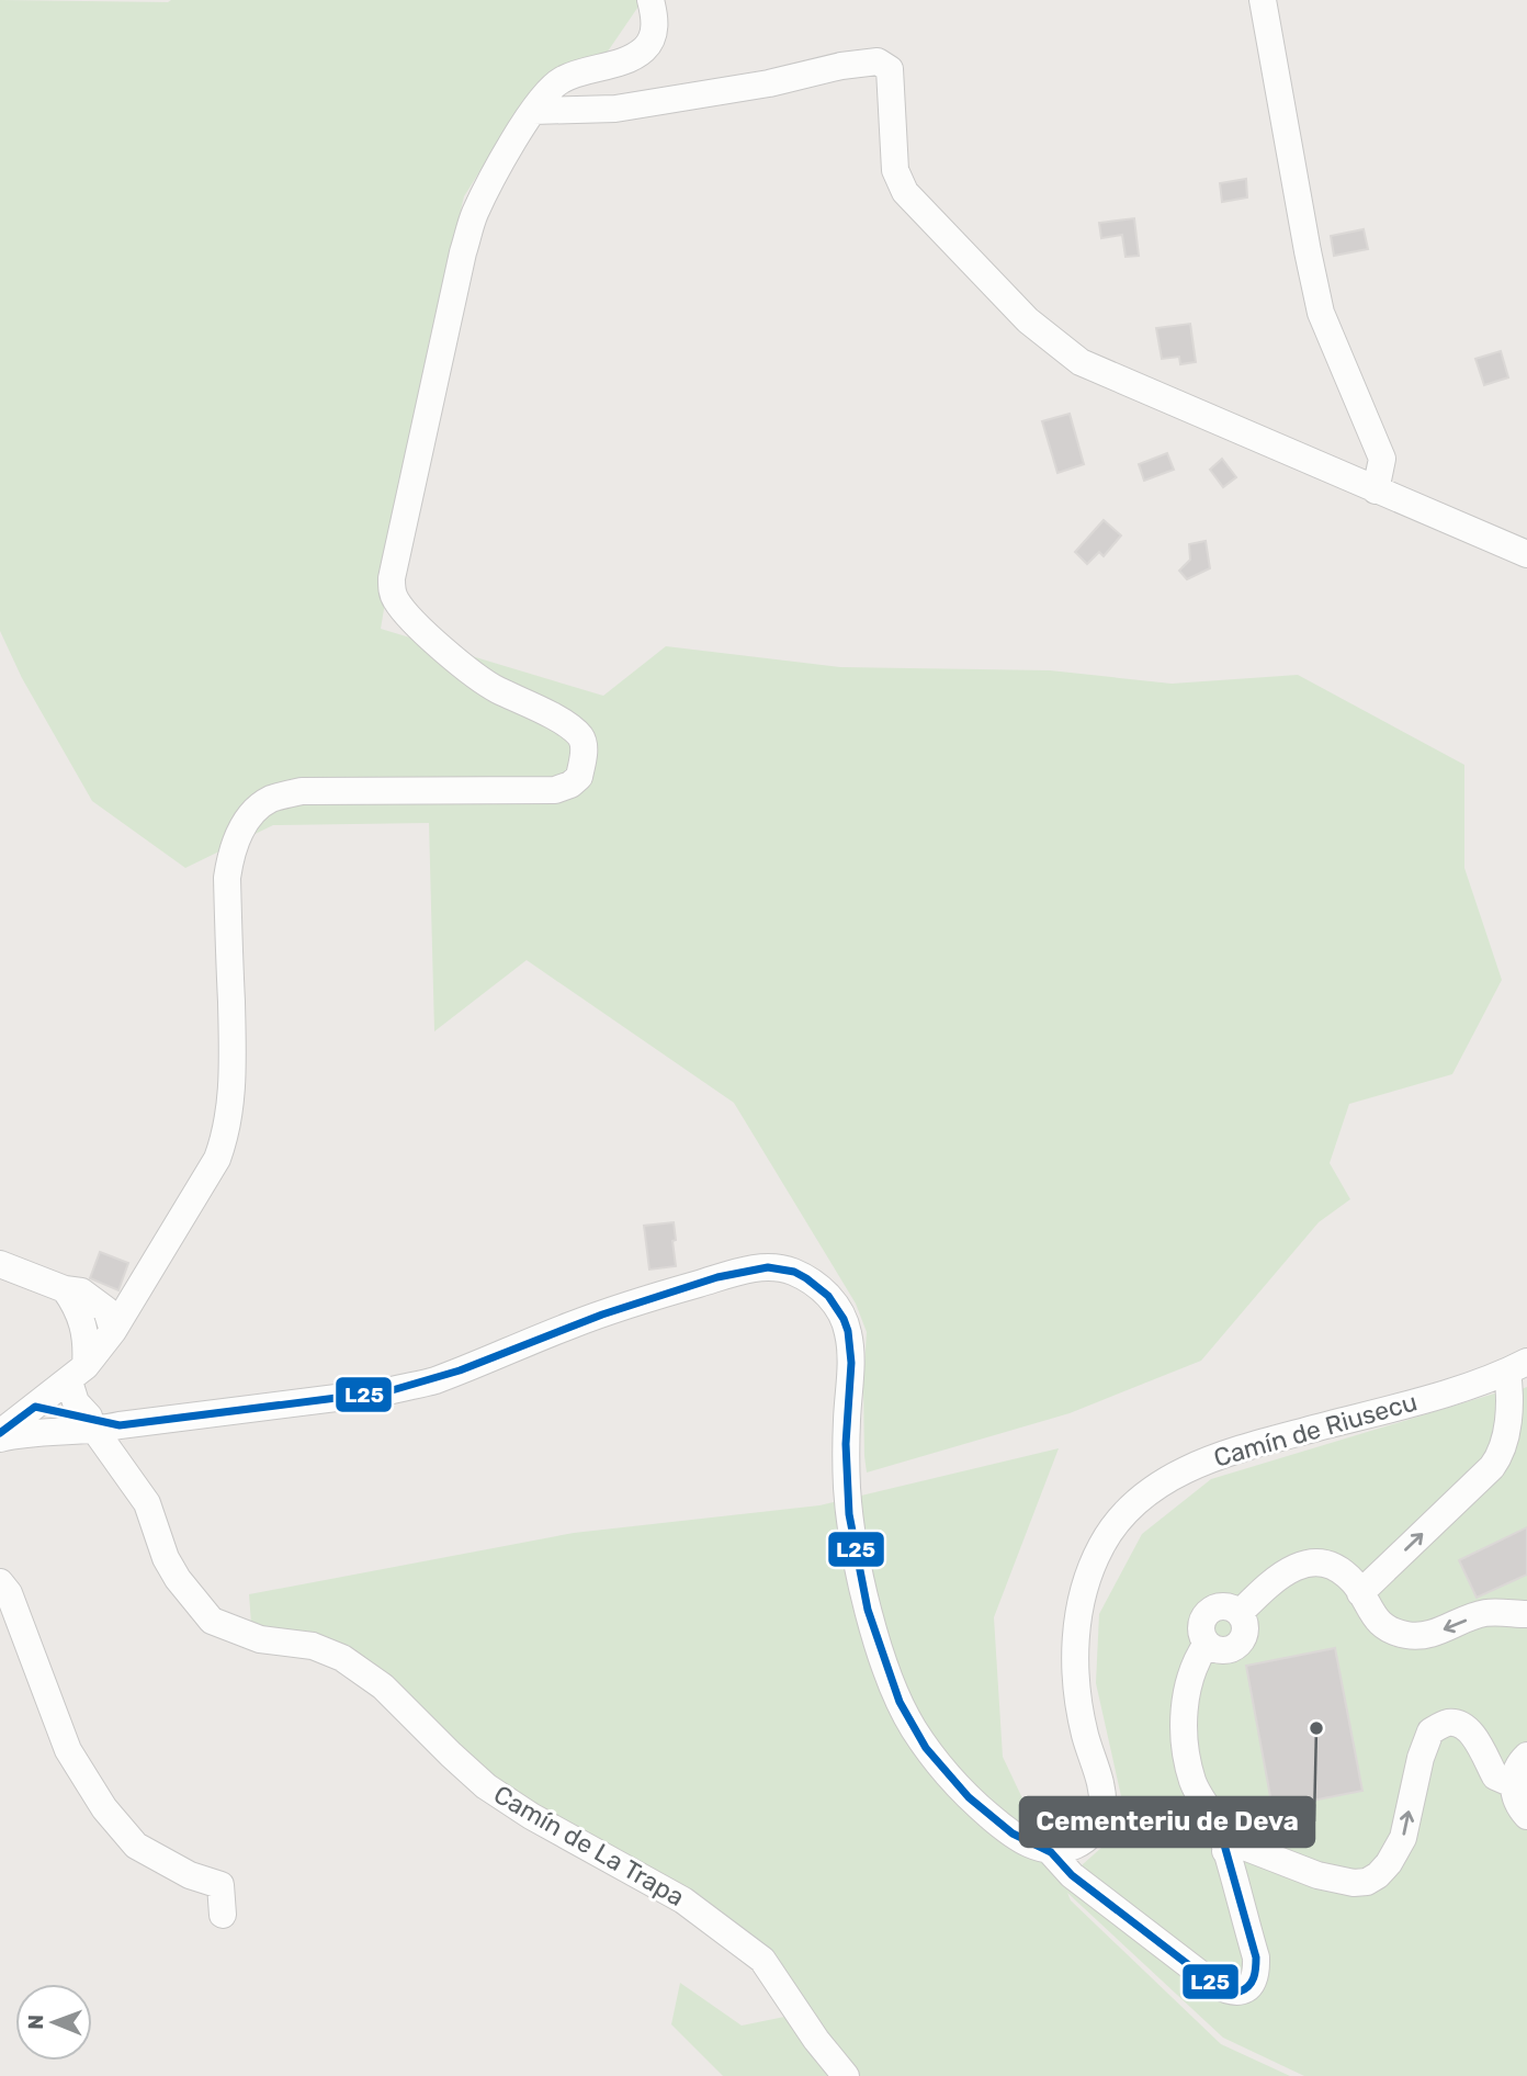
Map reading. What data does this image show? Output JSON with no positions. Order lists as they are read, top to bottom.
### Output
{
  "streets": {
    "street": ["Camín de Riusecu", "Camín de La Trapa"]
  },
  "places": ["Cementeriu de Deva"],
  "lines": ["transit line L25"],
  "north": "left"
}
